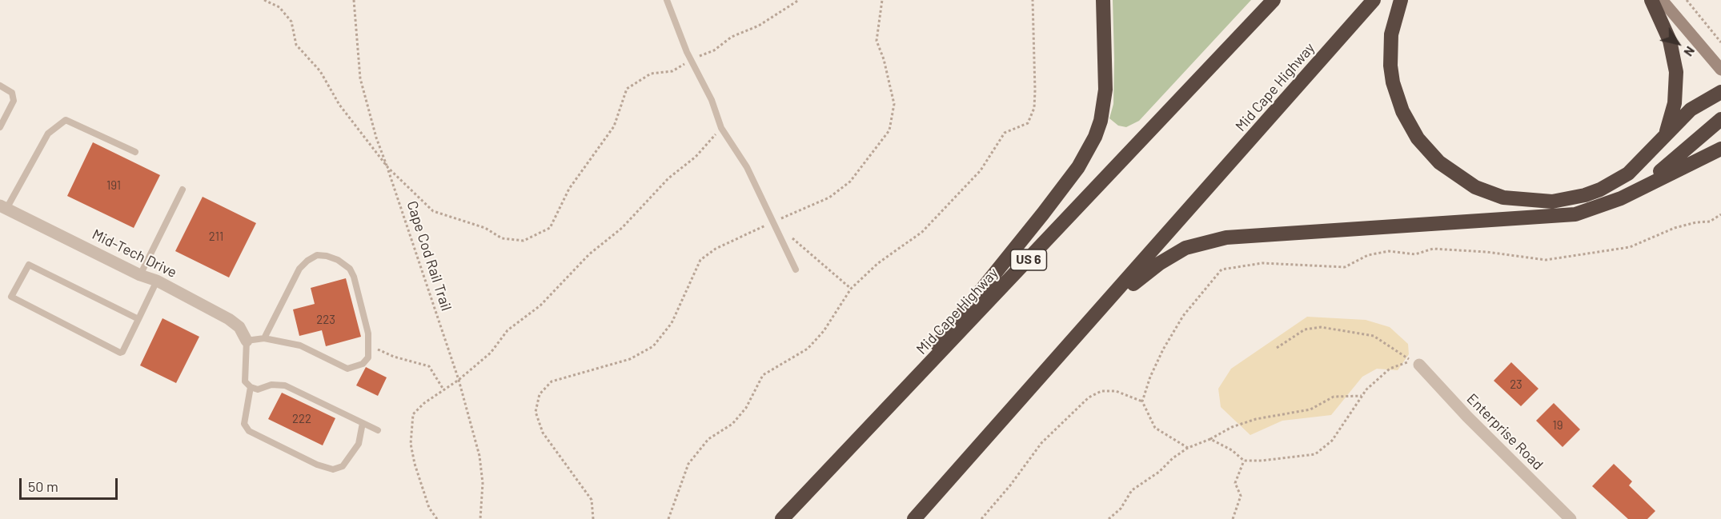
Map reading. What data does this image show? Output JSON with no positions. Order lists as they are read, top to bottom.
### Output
{
  "streets": {
    "highway": ["Mid Cape Highway", "US 6"],
    "street": ["Mid-Tech Drive", "Enterprise Road"],
    "path": ["Cape Cod Rail Trail"]
  },
  "house_numbers": [
    "191",
    "211",
    "223",
    "23",
    "222",
    "19"
  ],
  "scale_bar": "50 m",
  "north": "bottom right"
}
